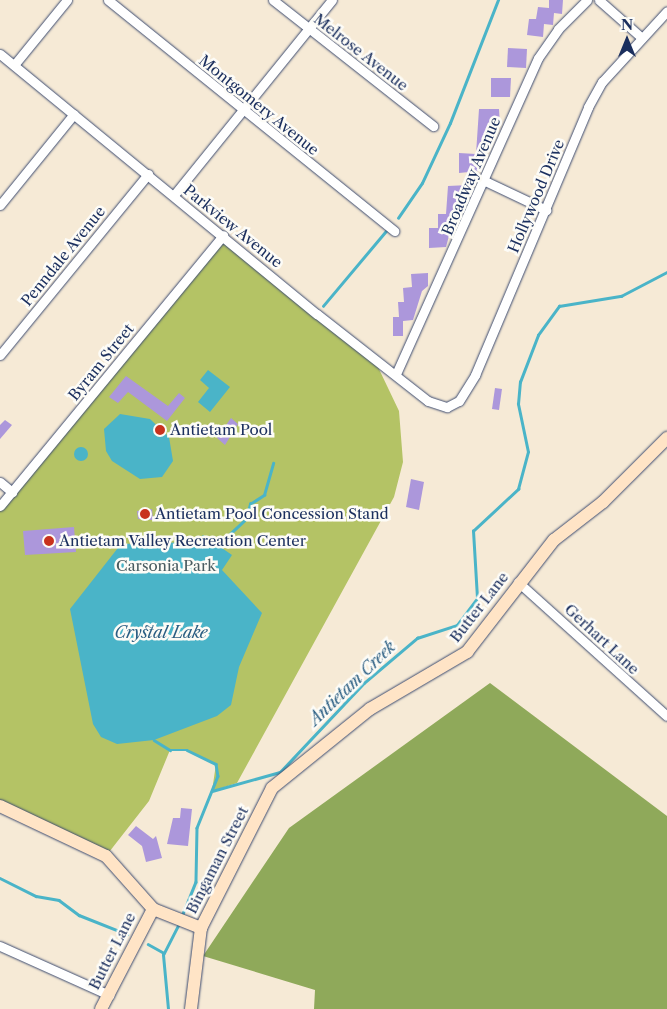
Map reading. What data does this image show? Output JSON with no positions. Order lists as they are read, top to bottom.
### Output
{
  "streets": {
    "street": [
      "Melrose Avenue",
      "Montgomery Avenue",
      "Broadway Avenue",
      "Hollywood Drive",
      "Parkview Avenue",
      "Penndale Avenue",
      "Byram Street",
      "Butter Lane",
      "Gerhart Lane",
      "Bingaman Street"
    ]
  },
  "crossings": [
    ["Broadway Avenue", "Parkview Avenue"],
    ["Hollywood Drive", "Parkview Avenue"],
    ["Parkview Avenue", "Penndale Avenue"],
    ["Parkview Avenue", "Byram Street"],
    ["Butter Lane", "Gerhart Lane"],
    ["Butter Lane", "Bingaman Street"]
  ],
  "water": ["Crystal Lake", "Antietam Creek"],
  "parks": ["Carsonia Park"],
  "places": ["Antietam Pool", "Antietam Pool Concession Stand", "Antietam Valley Recreation Center"],
  "north": "top"
}
